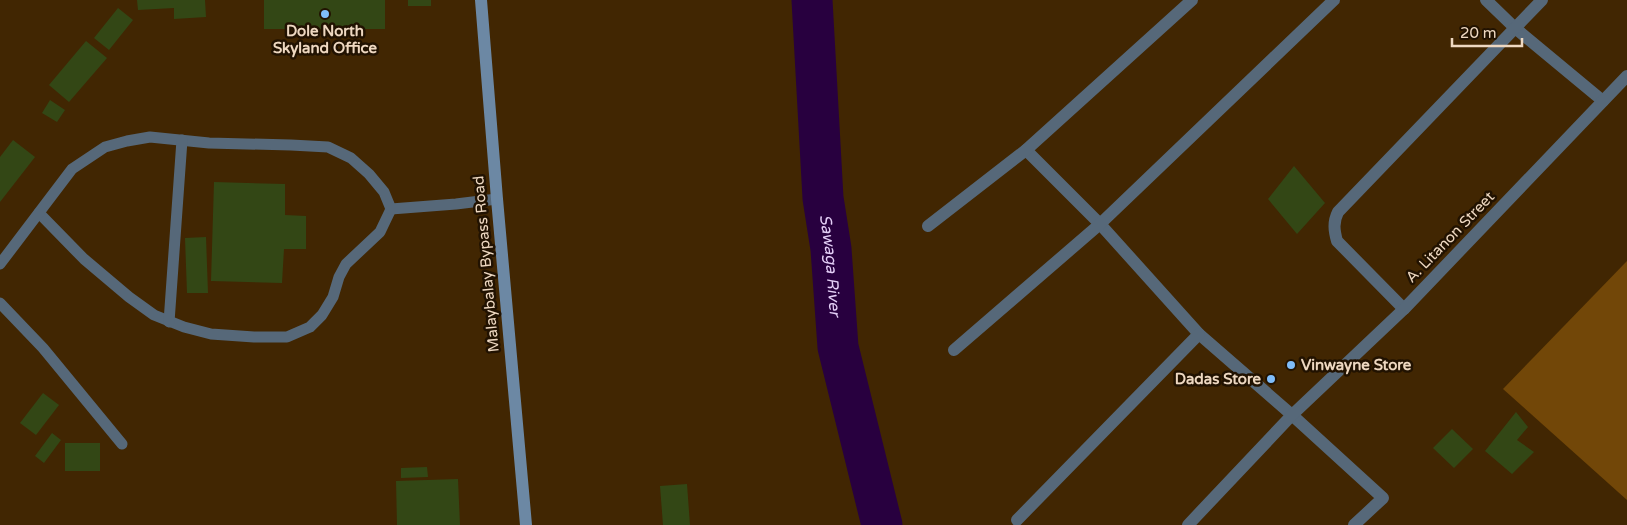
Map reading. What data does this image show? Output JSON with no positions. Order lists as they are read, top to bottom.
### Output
{
  "streets": {
    "main road": ["Malaybalay Bypass Road"],
    "street": ["A. Litanon Street"]
  },
  "water": ["Sawaga River"],
  "places": ["Dole North Skyland Office", "Vinwayne Store", "Dadas Store"],
  "scale_bar": "20 m"
}
